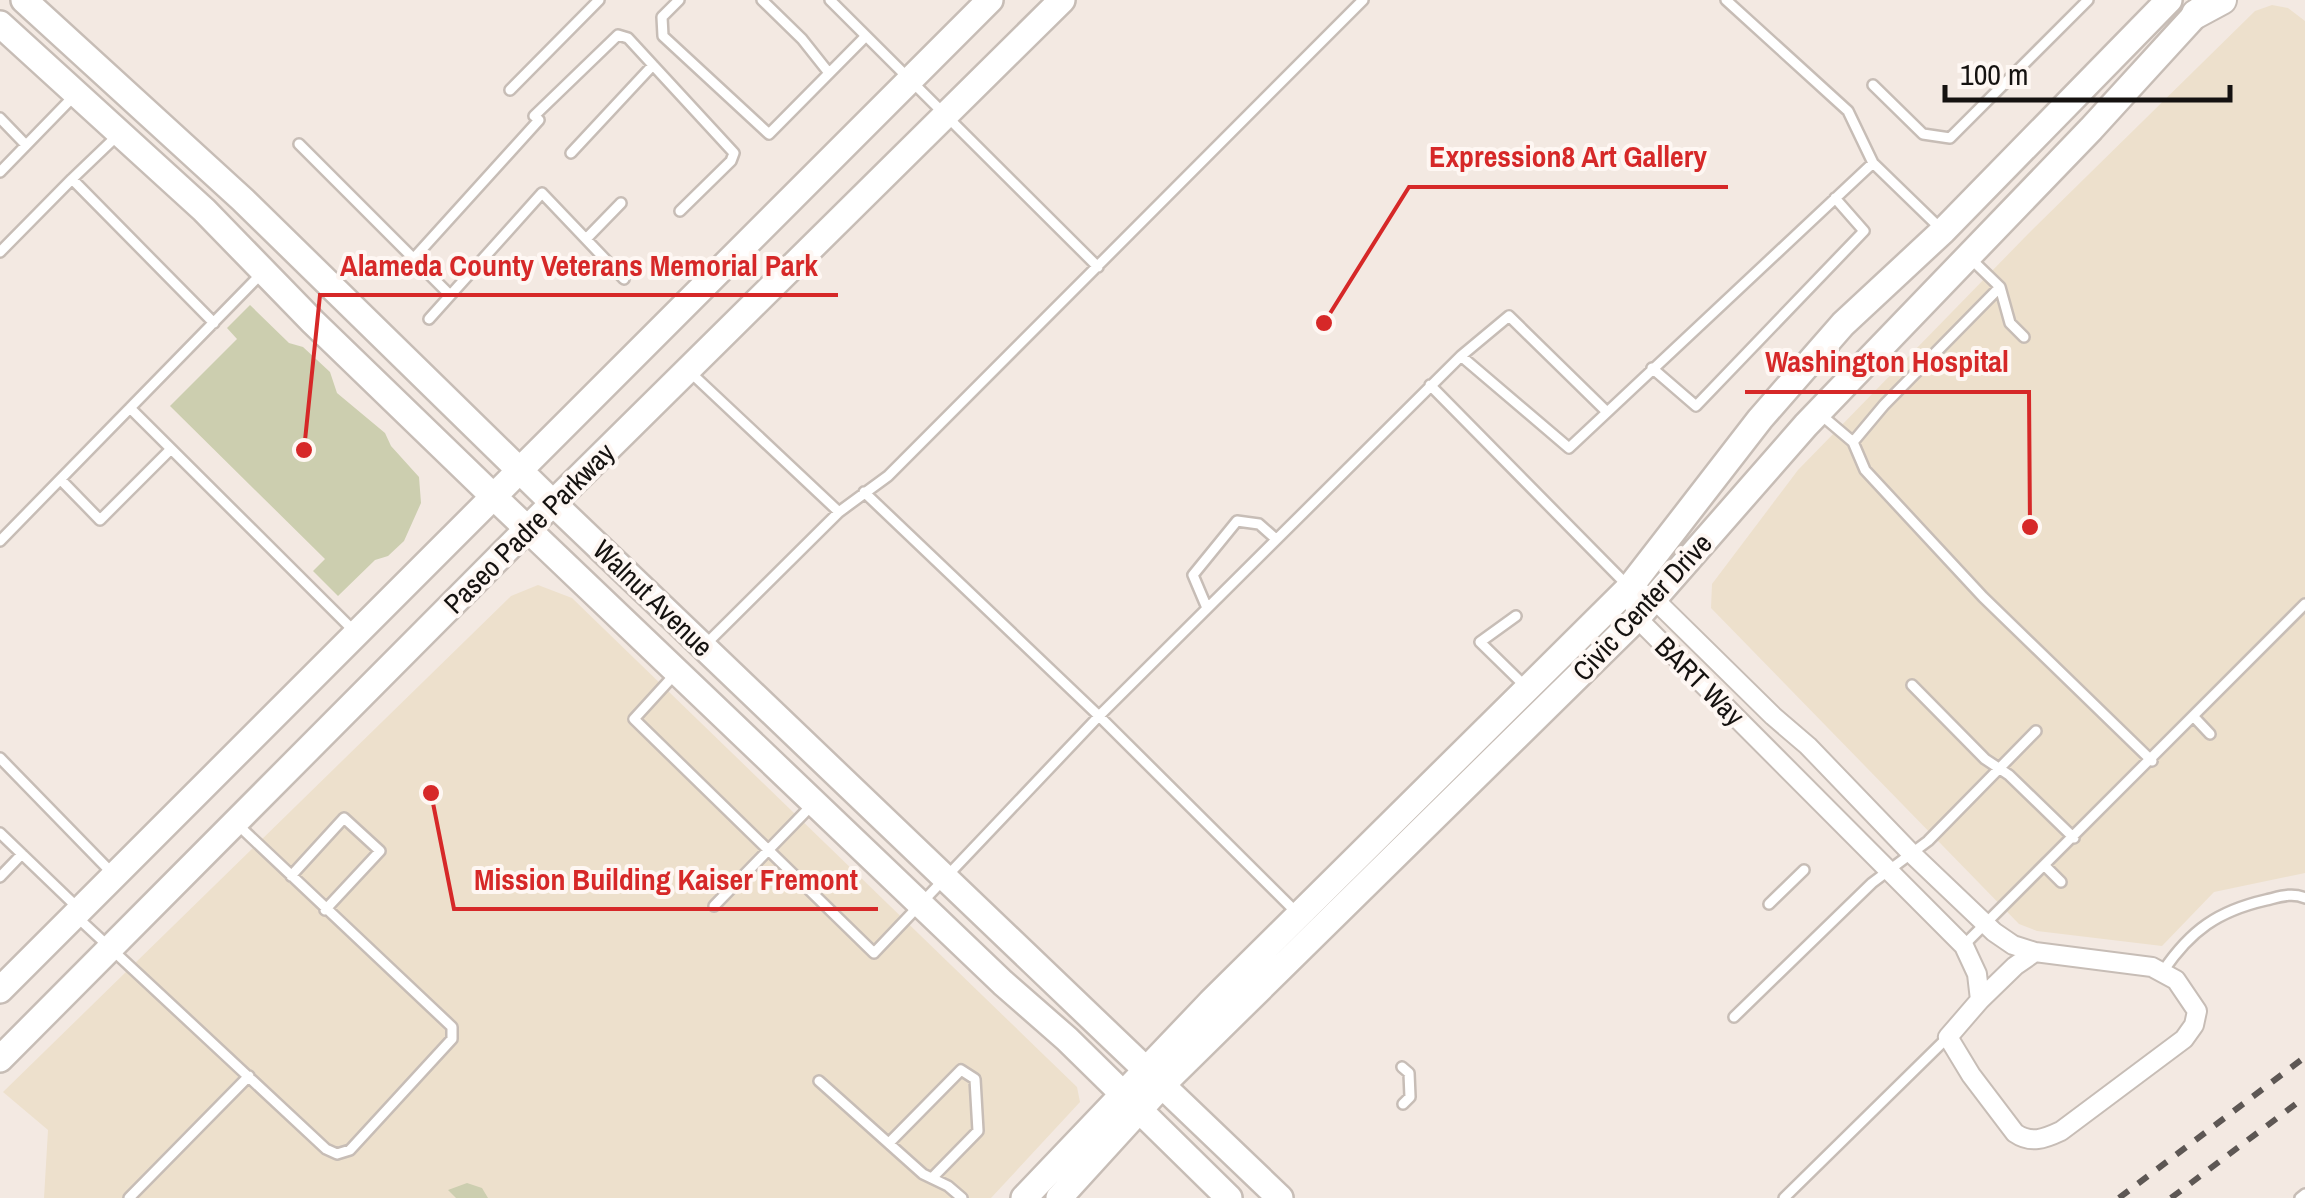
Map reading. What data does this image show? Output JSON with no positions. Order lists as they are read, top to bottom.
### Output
{
  "streets": {
    "main road": ["Paseo Padre Parkway", "Walnut Avenue", "Civic Center Drive"],
    "street": ["BART Way"]
  },
  "crossings": [
    ["Paseo Padre Parkway", "Walnut Avenue"],
    ["Walnut Avenue", "Civic Center Drive"],
    ["Civic Center Drive", "BART Way"]
  ],
  "places": [
    "Expression8 Art Gallery",
    "Alameda County Veterans Memorial Park",
    "Washington Hospital",
    "Mission Building Kaiser Fremont"
  ],
  "scale_bar": "100 m"
}
